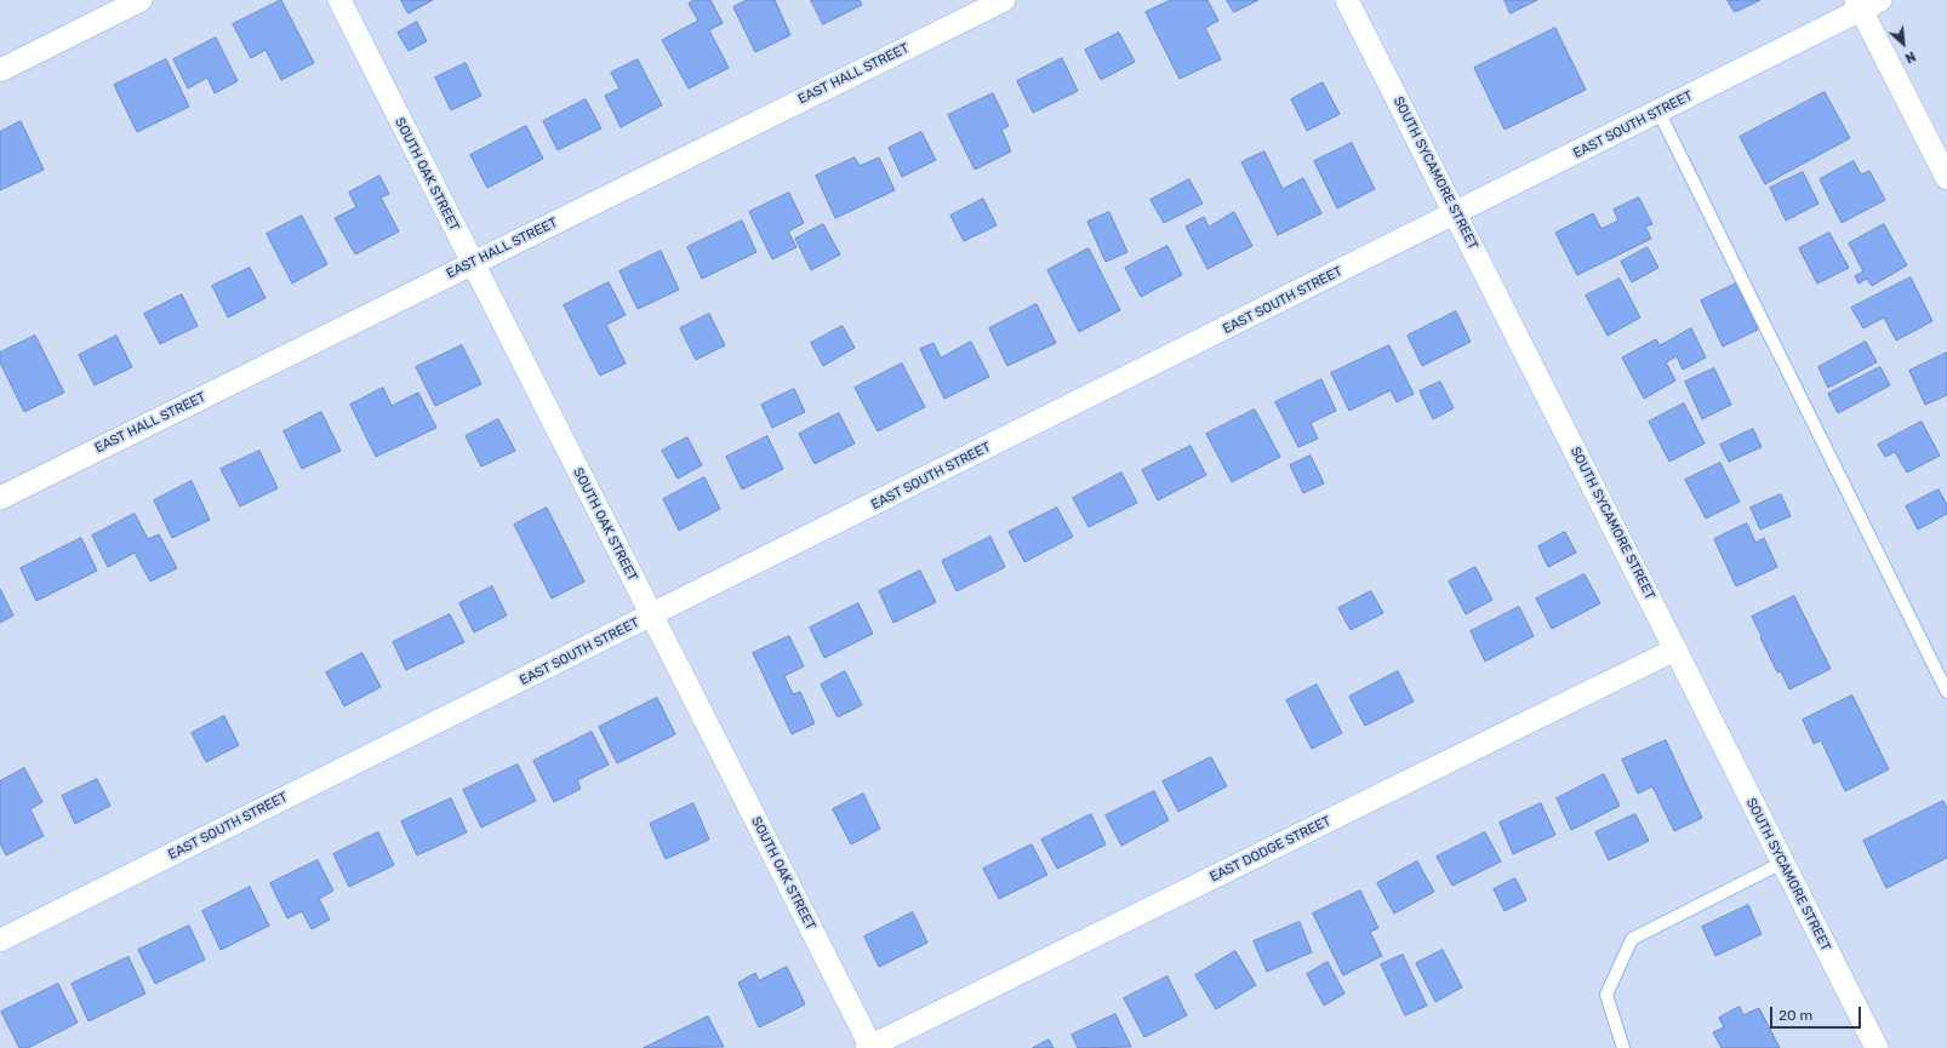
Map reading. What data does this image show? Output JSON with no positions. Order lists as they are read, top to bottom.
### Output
{
  "streets": {
    "street": [
      "EAST HALL STREET",
      "EAST SOUTH STREET",
      "SOUTH SYCAMORE STREET",
      "SOUTH OAK STREET",
      "EAST DODGE STREET"
    ]
  },
  "crossings": [
    ["EAST HALL STREET", "SOUTH OAK STREET"],
    ["EAST SOUTH STREET", "SOUTH SYCAMORE STREET"],
    ["EAST SOUTH STREET", "SOUTH OAK STREET"],
    ["SOUTH SYCAMORE STREET", "EAST DODGE STREET"],
    ["SOUTH OAK STREET", "EAST DODGE STREET"]
  ],
  "scale_bar": "20 m",
  "north": "bottom right"
}
